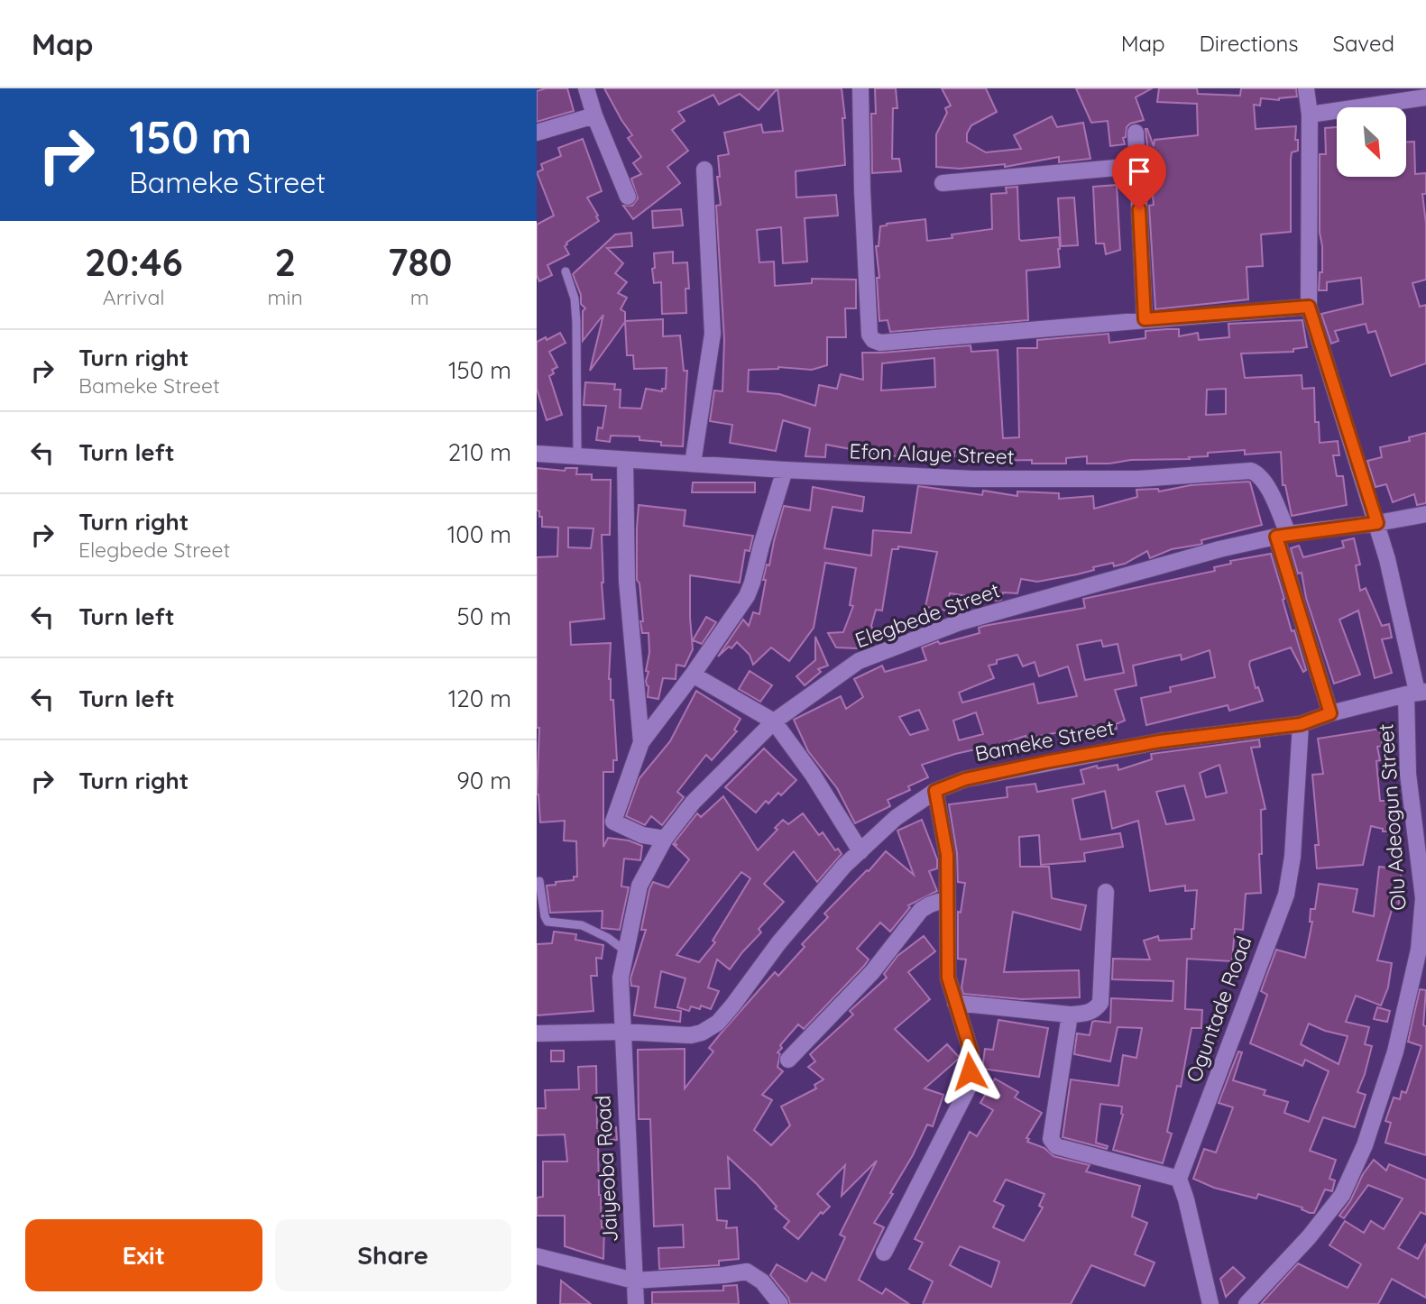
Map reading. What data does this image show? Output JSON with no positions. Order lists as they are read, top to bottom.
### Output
{
  "streets": {
    "street": [
      "Efon Alaye Street",
      "Elegbede Street",
      "Bameke Street",
      "Olu Adeogun Street",
      "Oguntade Road",
      "Jaiyeoba Road"
    ]
  },
  "crossings": [
    ["Efon Alaye Street", "Elegbede Street"],
    ["Efon Alaye Street", "Bameke Street"],
    ["Elegbede Street", "Bameke Street"],
    ["Elegbede Street", "Olu Adeogun Street"],
    ["Elegbede Street", "Jaiyeoba Road"],
    ["Bameke Street", "Olu Adeogun Street"],
    ["Bameke Street", "Oguntade Road"],
    ["Bameke Street", "Jaiyeoba Road"]
  ],
  "north": "bottom right",
  "page": {
    "header": "Map",
    "nav": ["Map", "Directions", "Saved"],
    "turn": ["150 m", "Bameke Street"],
    "eta": [
      "20:46",
      "Arrival",
      "2",
      "min",
      "780",
      "m"
    ],
    "list": [
      {
        "name": "Turn right",
        "note": "Bameke Street",
        "value": "150 m"
      },
      {
        "name": "Turn left",
        "value": "210 m"
      },
      {
        "name": "Turn right",
        "note": "Elegbede Street",
        "value": "100 m"
      },
      {
        "name": "Turn left",
        "value": "50 m"
      },
      {
        "name": "Turn left",
        "value": "120 m"
      },
      {
        "name": "Turn right",
        "value": "90 m"
      }
    ],
    "buttons": ["Exit", "Share"]
  }
}
